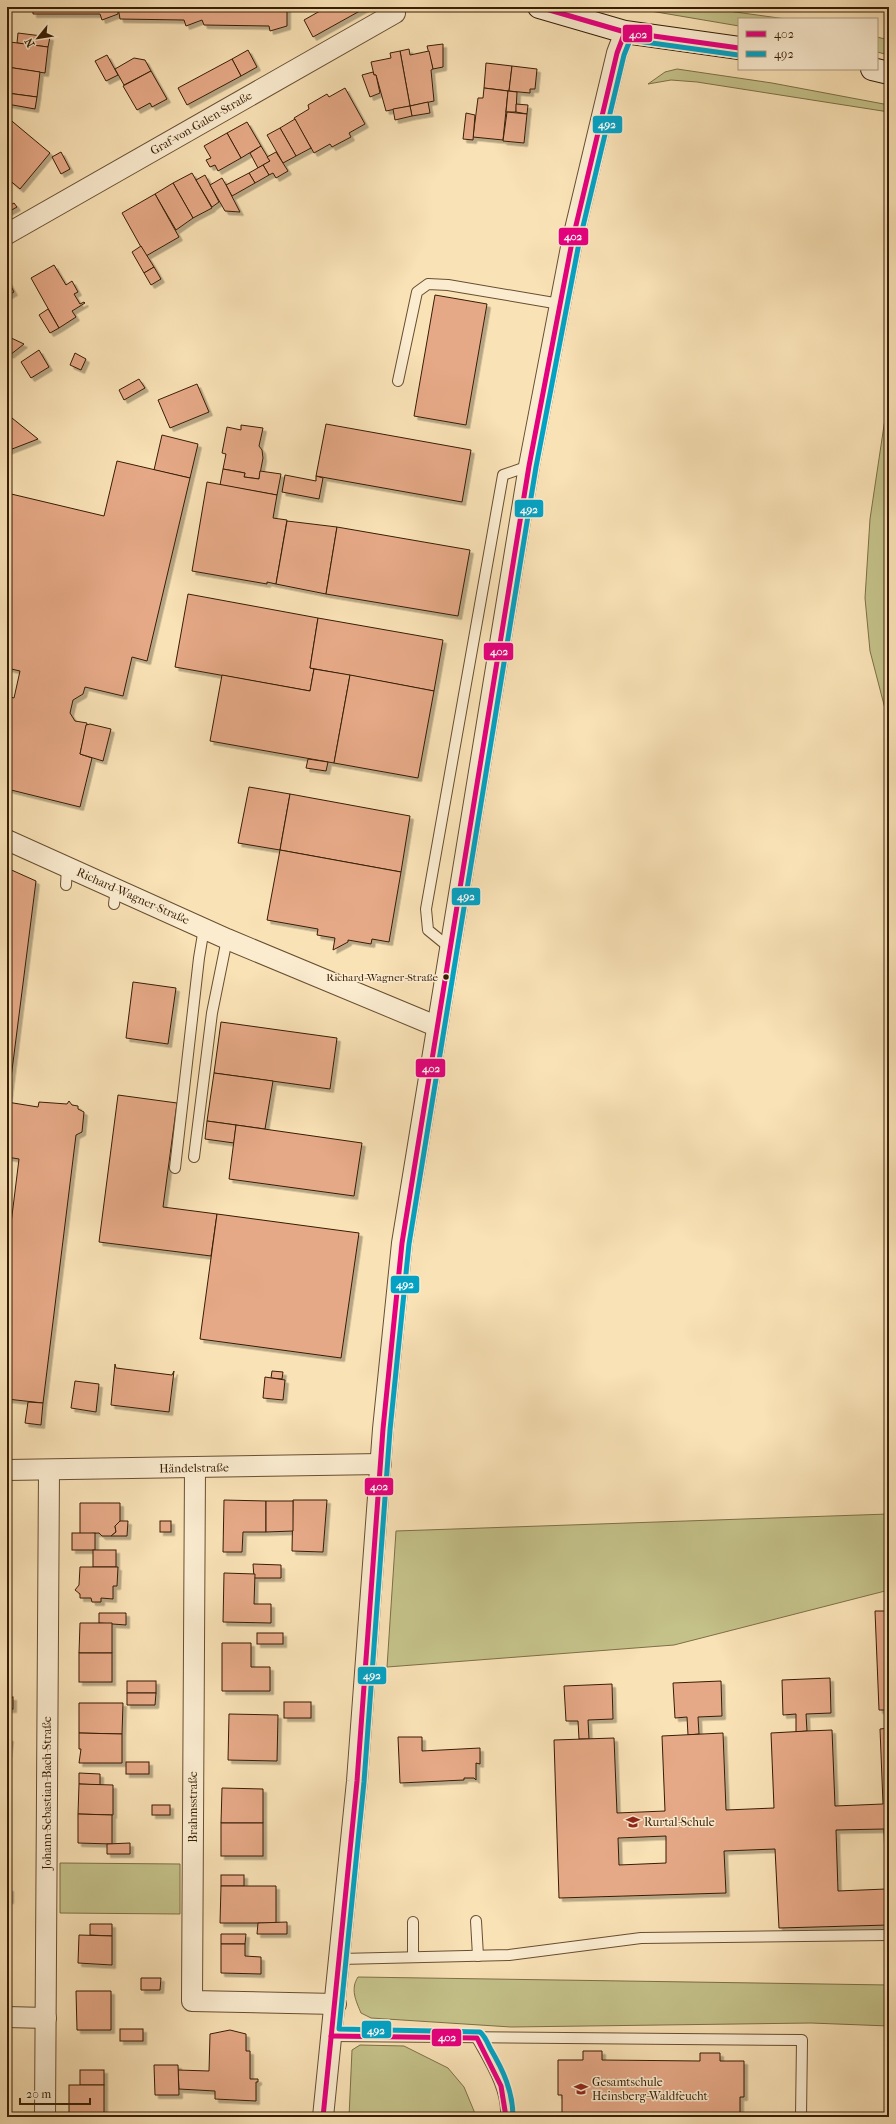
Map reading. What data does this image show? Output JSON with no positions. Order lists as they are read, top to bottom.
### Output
{
  "streets": {
    "street": [
      "Graf-von-Galen-Straße",
      "Richard-Wagner-Straße",
      "Händelstraße",
      "Johann-Sebastian-Bach-Straße",
      "Brahmsstraße"
    ]
  },
  "crossings": [
    ["Händelstraße", "Johann-Sebastian-Bach-Straße"],
    ["Händelstraße", "Brahmsstraße"]
  ],
  "places": {
    "other": ["Richard-Wagner-Straße"],
    "school or university": ["Rurtal-Schule", "Gesamtschule Heinsberg-Waldfeucht"]
  },
  "lines": ["transit line 402", "transit line 492"],
  "legend": ["402", "492"],
  "scale_bar": "20 m",
  "north": "bottom left"
}
